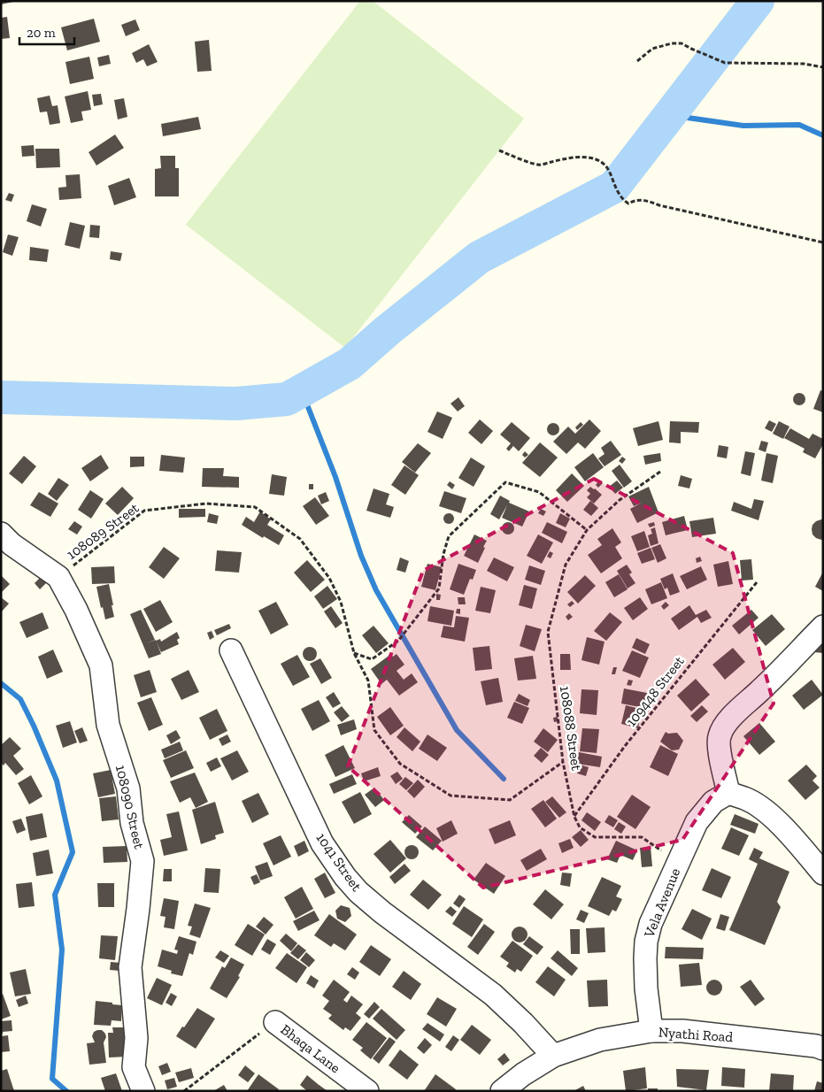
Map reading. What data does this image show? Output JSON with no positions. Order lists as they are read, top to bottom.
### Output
{
  "streets": {
    "street": [
      "108090 Street",
      "1041 Street",
      "Vela Avenue",
      "Nyathi Road",
      "Bhaqa Lane"
    ],
    "path": ["108089 Street", "109448 Street", "108088 Street"]
  },
  "crossings": [
    ["108089 Street", "108088 Street"],
    ["108089 Street", "108090 Street"],
    ["109448 Street", "108088 Street"],
    ["108088 Street", "Vela Avenue"],
    ["1041 Street", "Nyathi Road"],
    ["Vela Avenue", "Nyathi Road"]
  ],
  "scale_bar": "20 m"
}
